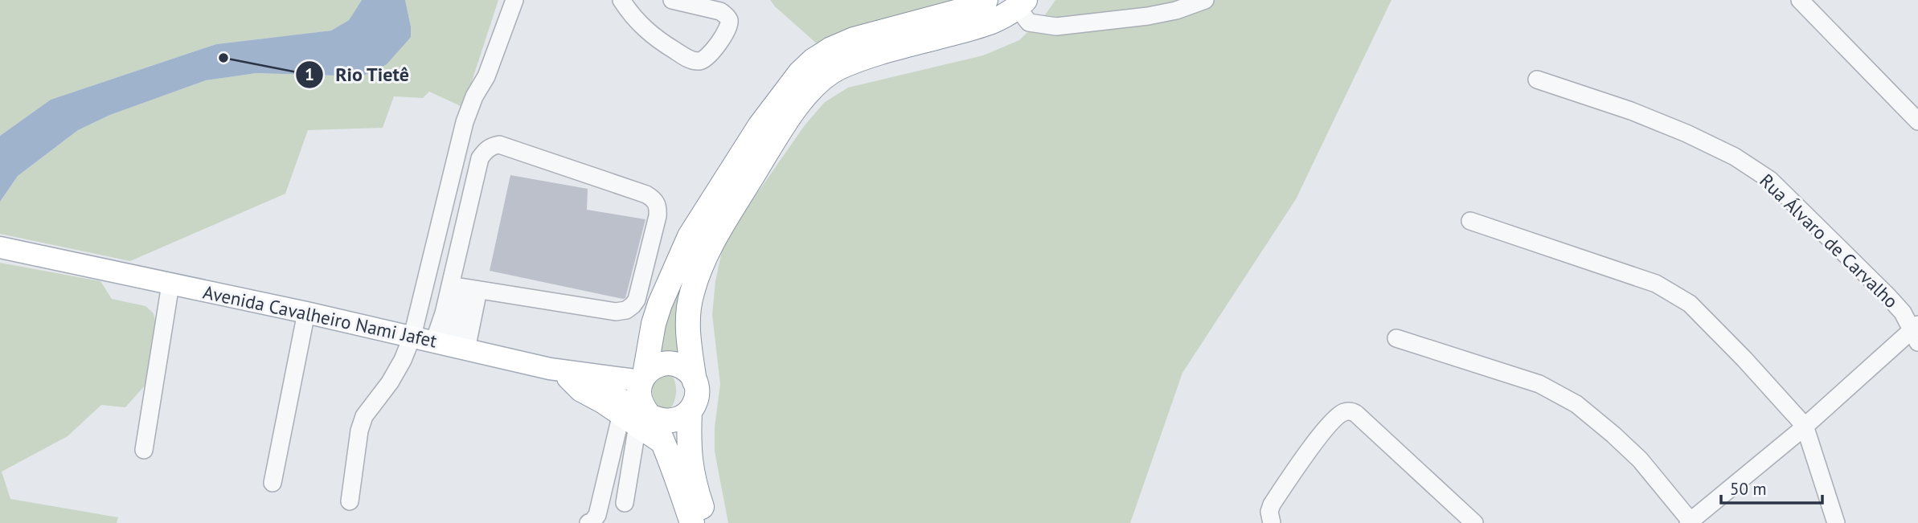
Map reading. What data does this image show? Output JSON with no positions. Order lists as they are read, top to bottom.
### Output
{
  "streets": {
    "main road": ["Avenida Cavalheiro Nami Jafet"],
    "street": ["Rua Álvaro de Carvalho"]
  },
  "places": ["Rio Tietê"],
  "scale_bar": "50 m"
}
